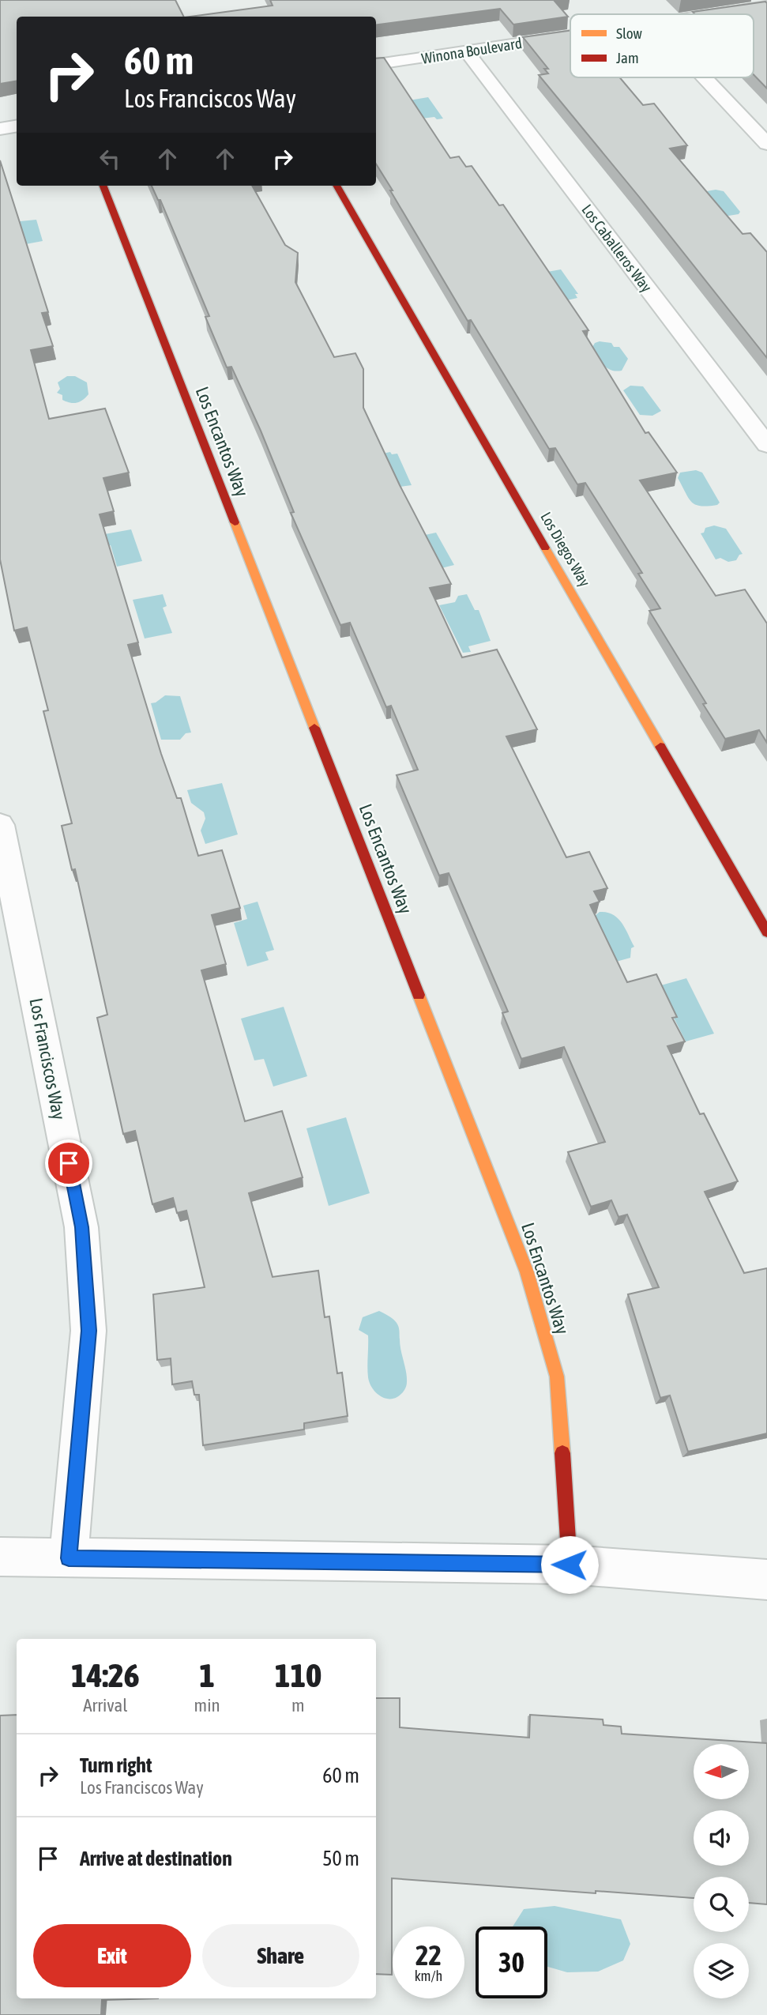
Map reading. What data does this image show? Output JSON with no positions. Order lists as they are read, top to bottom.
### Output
{
  "streets": {
    "street": [
      "Winona Boulevard",
      "Los Caballeros Way",
      "Los Encantos Way",
      "Los Diegos Way",
      "Los Franciscos Way"
    ]
  },
  "crossings": [
    ["Winona Boulevard", "Los Caballeros Way"]
  ],
  "legend": ["Slow", "Jam"],
  "north": "left",
  "page": {
    "turn": ["60 m", "Los Franciscos Way"],
    "eta": [
      "14:26",
      "Arrival",
      "1",
      "min",
      "110",
      "m"
    ],
    "list": [
      {
        "name": "Turn right",
        "note": "Los Franciscos Way",
        "value": "60 m"
      },
      {
        "name": "Arrive at destination",
        "value": "50 m"
      }
    ],
    "buttons": ["Exit", "Share"],
    "speed": "22 km/h",
    "limit": "30"
  }
}
